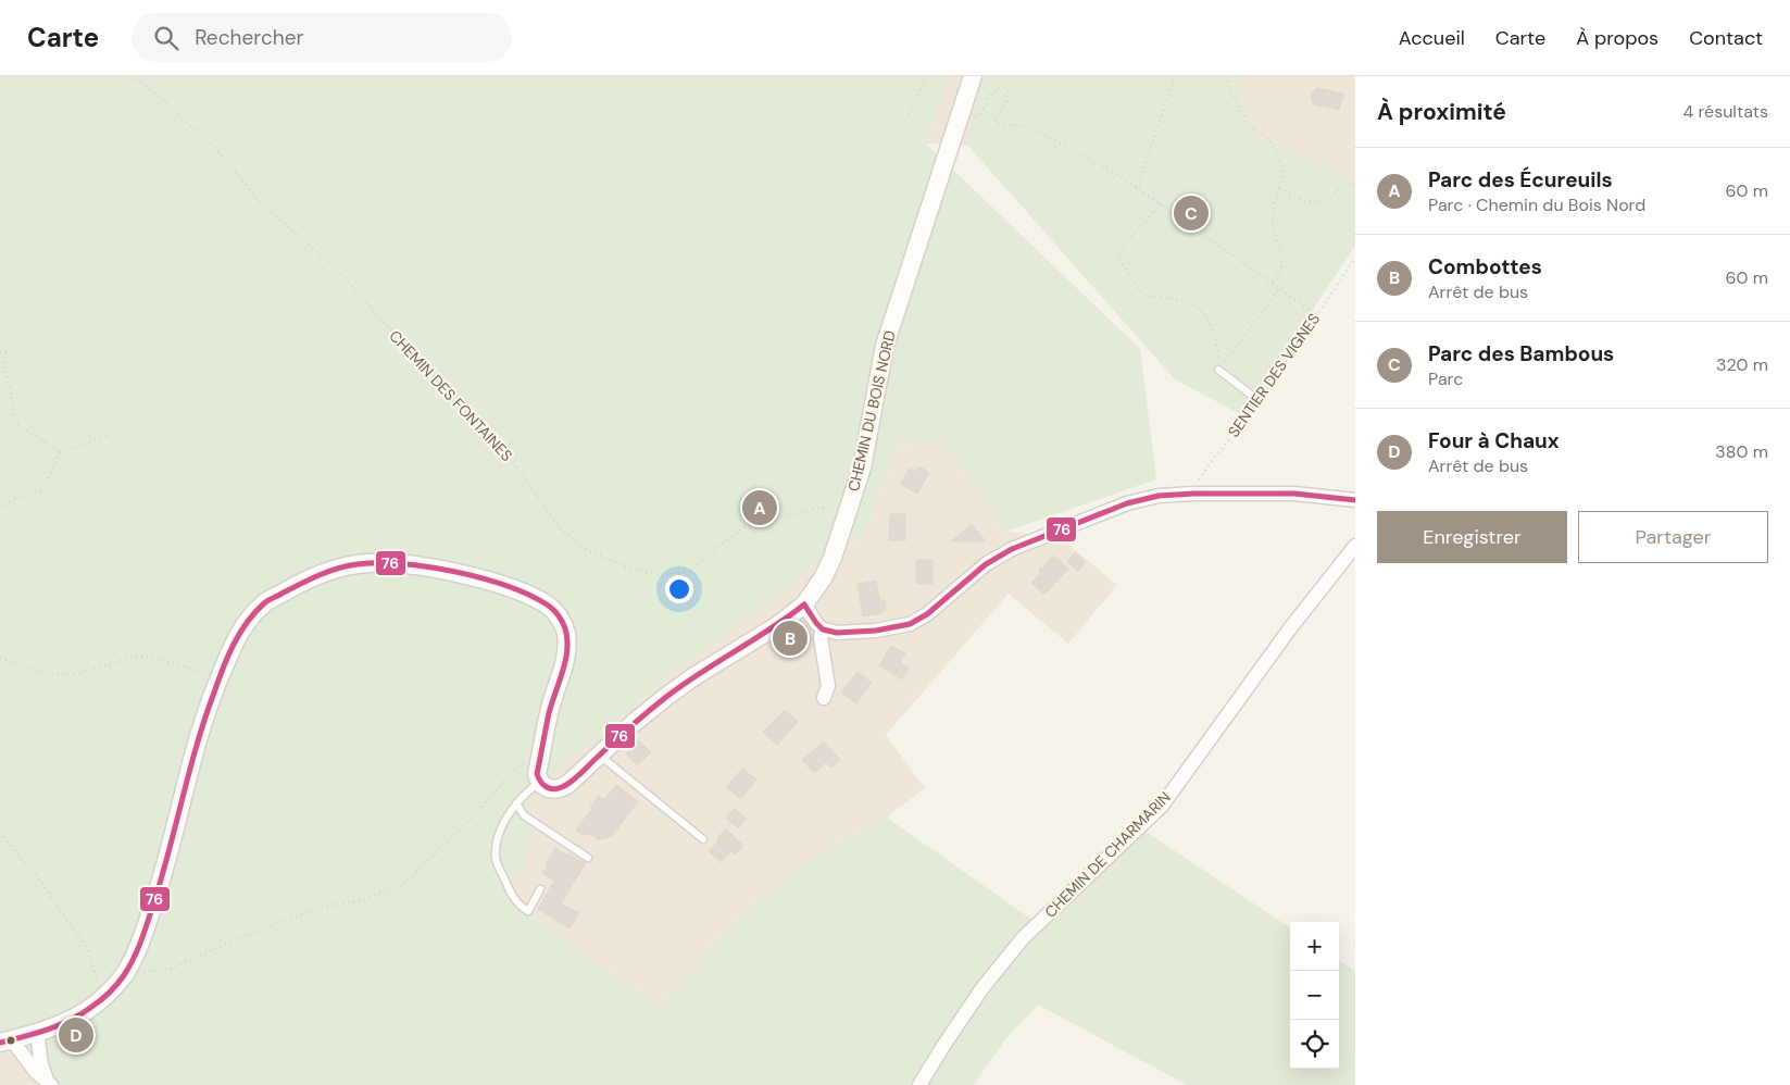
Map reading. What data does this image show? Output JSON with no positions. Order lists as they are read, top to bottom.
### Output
{
  "streets": {
    "street": ["CHEMIN DU BOIS NORD", "CHEMIN DE CHARMARIN"],
    "path": ["SENTIER DES VIGNES", "CHEMIN DES FONTAINES"]
  },
  "crossings": [
    ["CHEMIN DES FONTAINES", "CHEMIN DU BOIS NORD"]
  ],
  "lines": ["transit line 76"],
  "page": {
    "header": "Carte",
    "search": "Rechercher",
    "nav": [
      "Accueil",
      "Carte",
      "À propos",
      "Contact"
    ],
    "heading": ["À proximité", "4 résultats"],
    "list": [
      {
        "mark": "A",
        "name": "Parc des Écureuils",
        "note": "Parc · Chemin du Bois Nord",
        "value": "60 m"
      },
      {
        "mark": "B",
        "name": "Combottes",
        "note": "Arrêt de bus",
        "value": "60 m"
      },
      {
        "mark": "C",
        "name": "Parc des Bambous",
        "note": "Parc",
        "value": "320 m"
      },
      {
        "mark": "D",
        "name": "Four à Chaux",
        "note": "Arrêt de bus",
        "value": "380 m"
      }
    ],
    "pins": [
      "C",
      "A",
      "B",
      "D"
    ],
    "buttons": ["Enregistrer", "Partager"],
    "map_buttons": ["+", "−"]
  }
}
